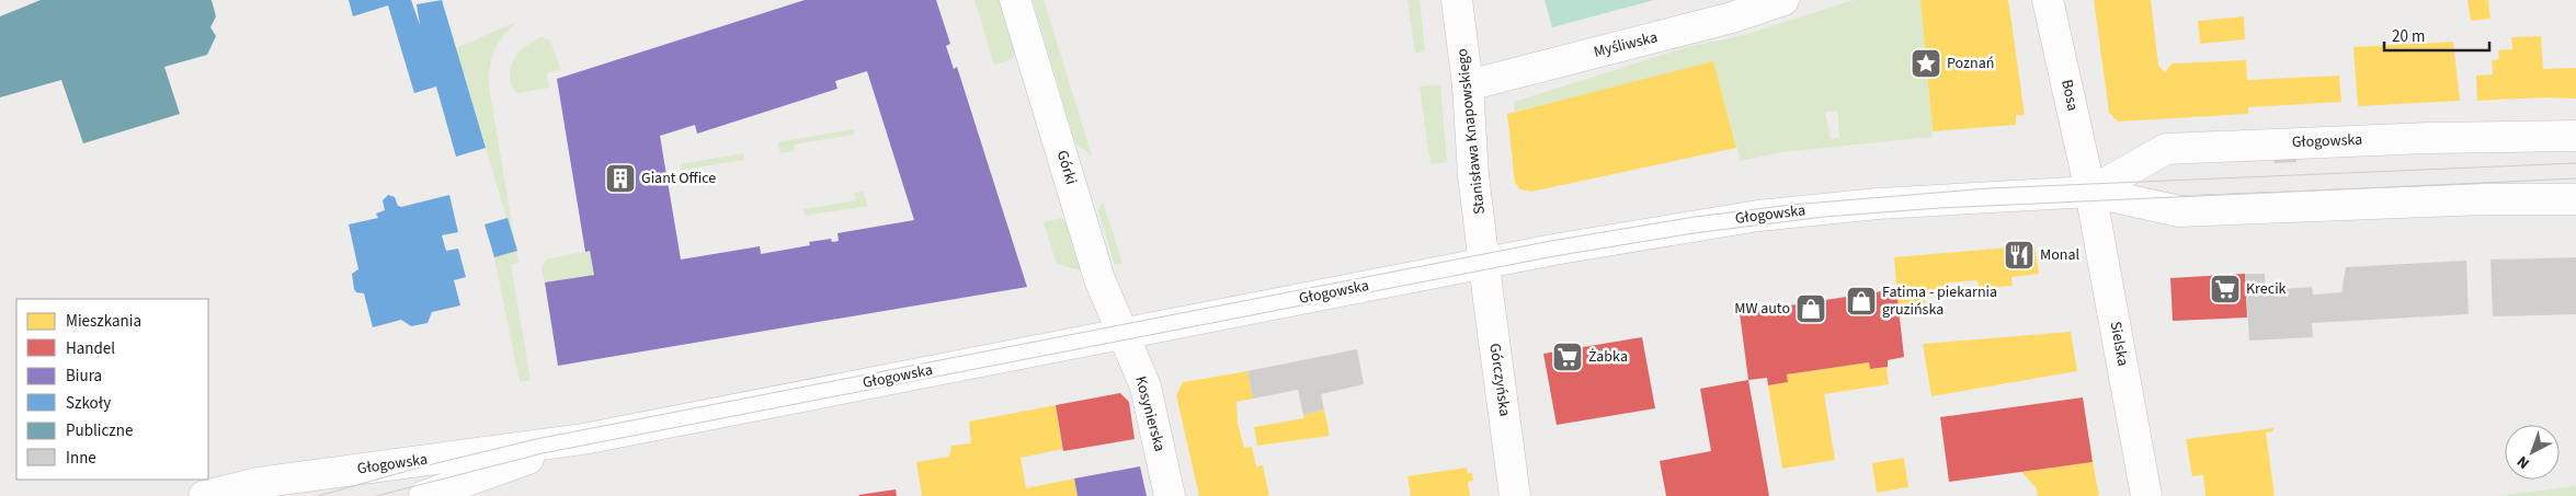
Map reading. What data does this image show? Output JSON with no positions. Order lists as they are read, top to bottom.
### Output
{
  "streets": {
    "street": [
      "Myśliwska",
      "Bosa",
      "Stanisława Knapowskiego",
      "Głogowska",
      "Górki",
      "Sielska",
      "Górczyńska",
      "Kosynierska"
    ]
  },
  "crossings": [
    ["Myśliwska", "Stanisława Knapowskiego"],
    ["Bosa", "Głogowska"],
    ["Bosa", "Sielska"],
    ["Stanisława Knapowskiego", "Głogowska"],
    ["Stanisława Knapowskiego", "Górczyńska"],
    ["Głogowska", "Górki"],
    ["Głogowska", "Sielska"],
    ["Głogowska", "Górczyńska"],
    ["Głogowska", "Kosynierska"],
    ["Górki", "Kosynierska"]
  ],
  "places": {
    "place": ["Poznań"],
    "building": ["Giant Office"],
    "restaurant": ["Monal"],
    "supermarket": ["Krecik", "Żabka"],
    "shop": ["Fatima - piekarnia gruzińska", "MW auto"]
  },
  "legend": [
    "Mieszkania",
    "Handel",
    "Biura",
    "Szkoły",
    "Publiczne",
    "Inne"
  ],
  "scale_bar": "20 m",
  "north": "bottom left"
}
